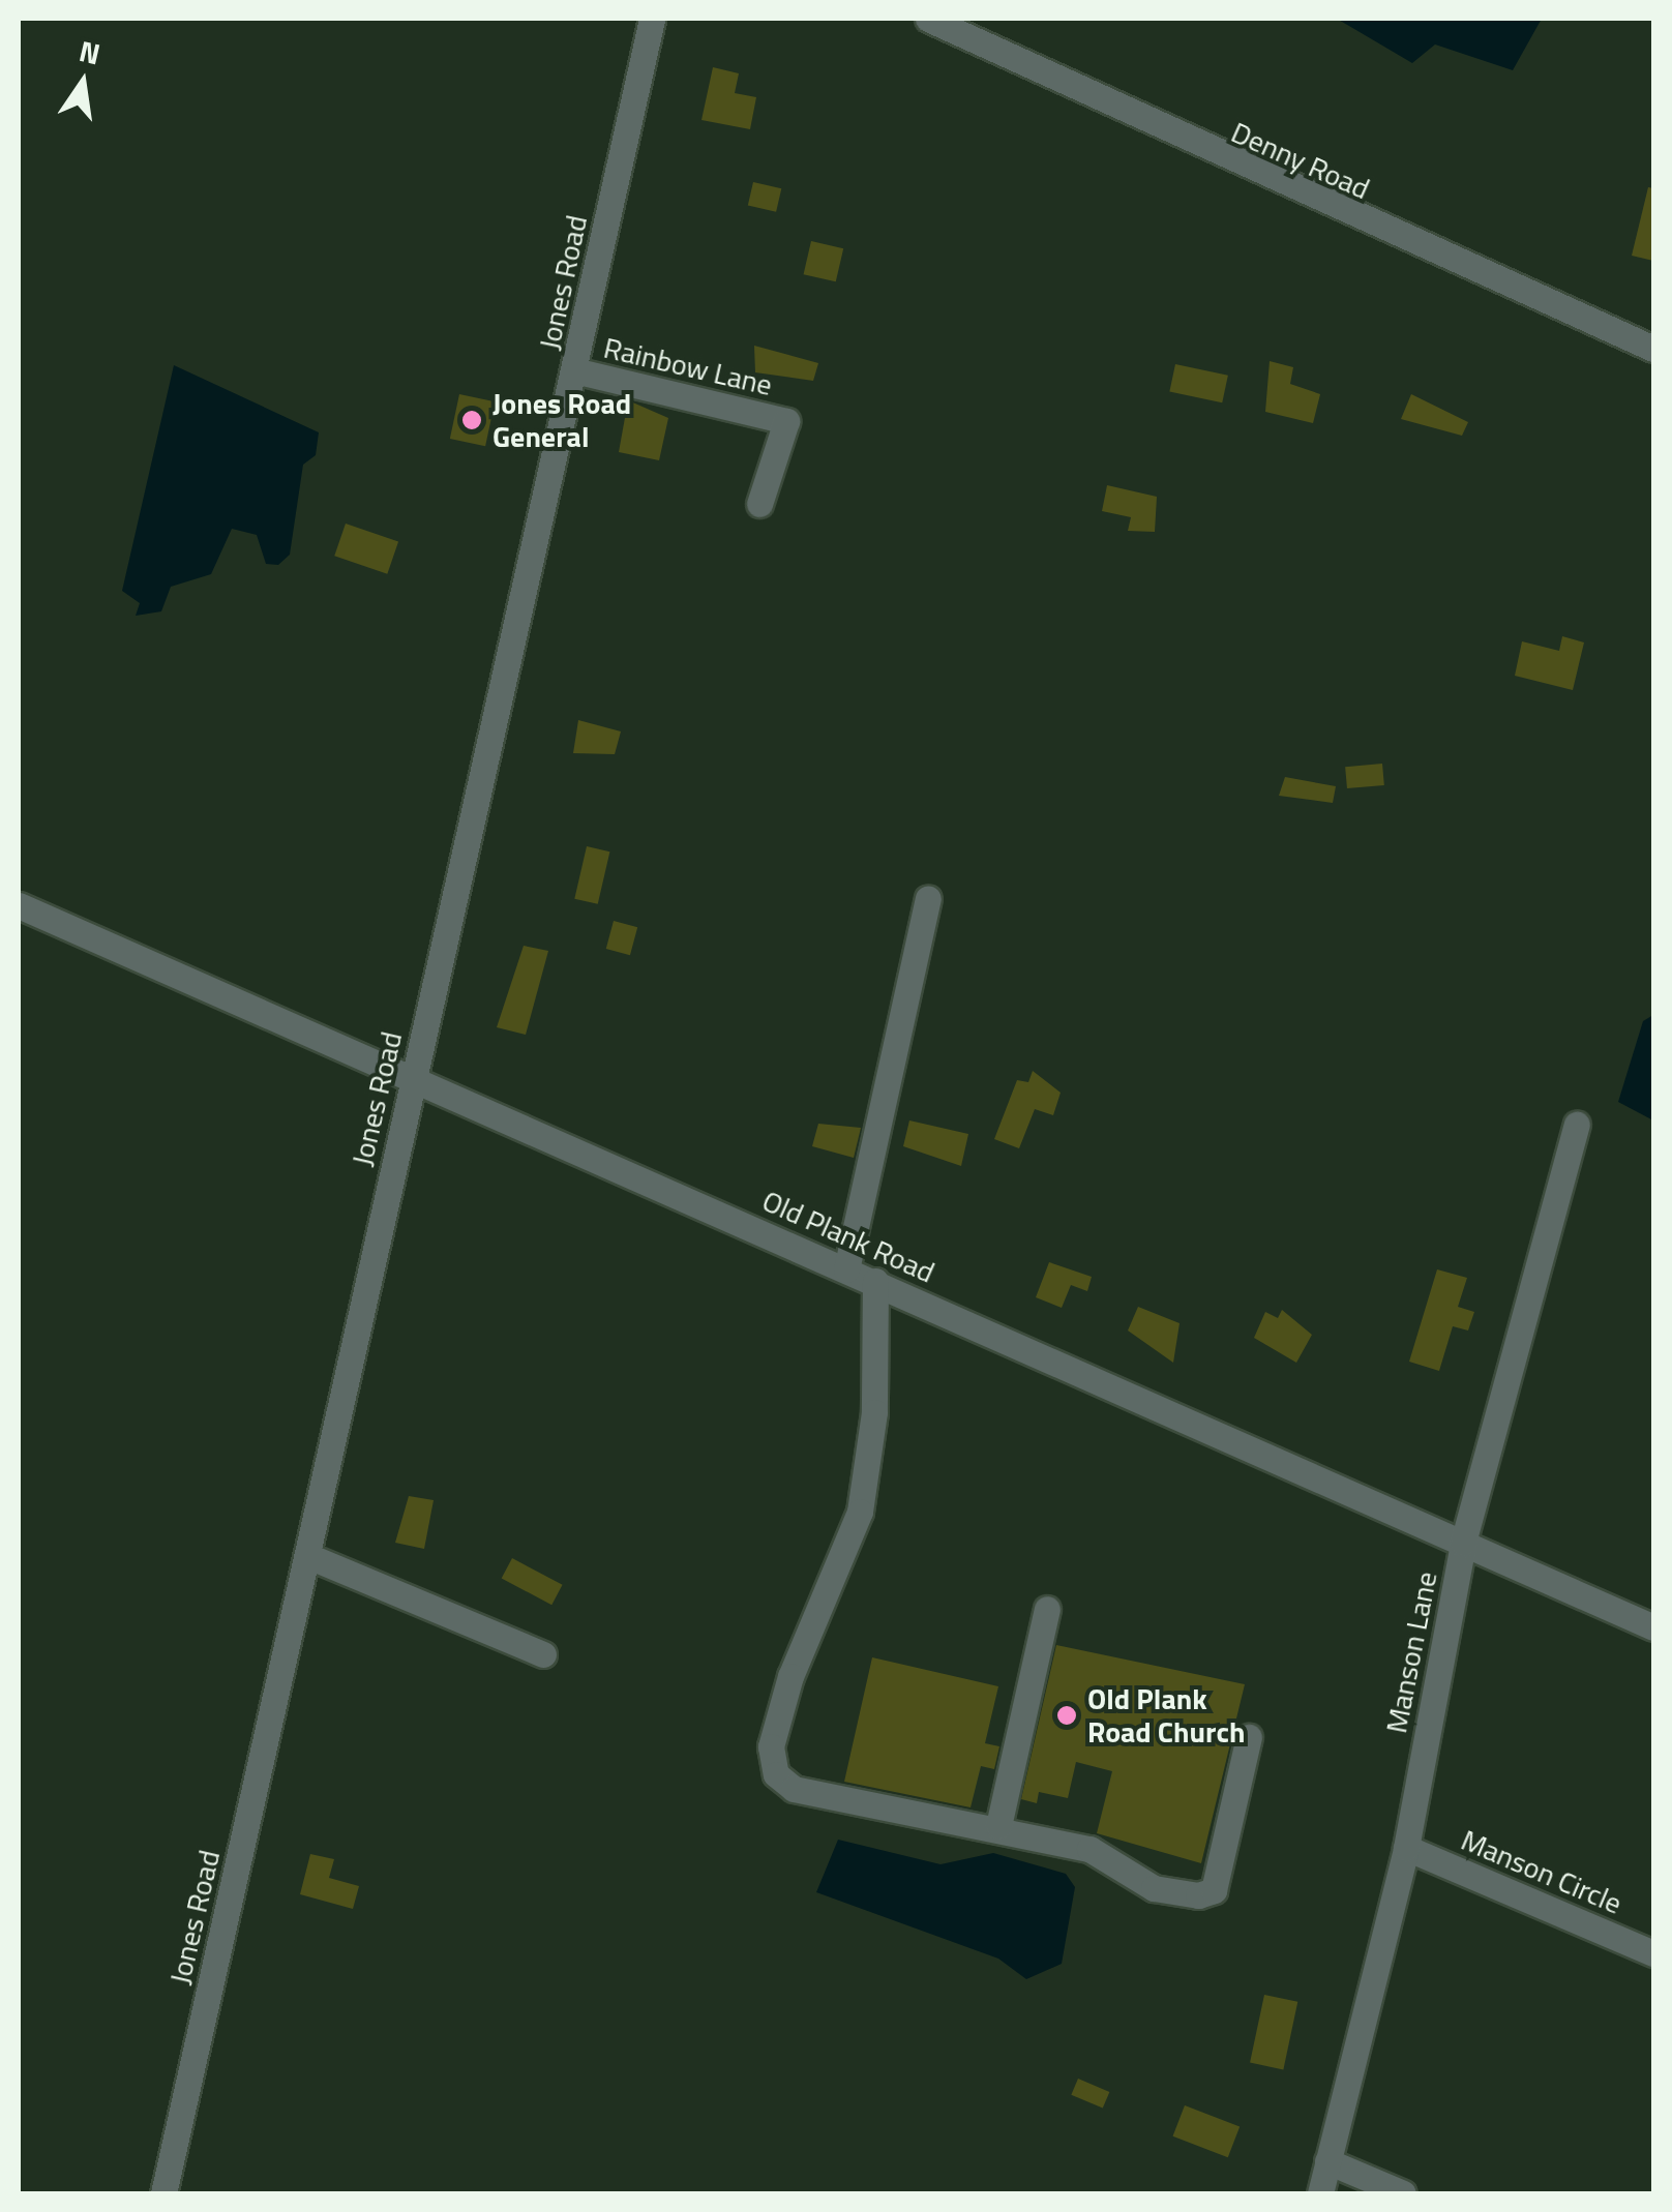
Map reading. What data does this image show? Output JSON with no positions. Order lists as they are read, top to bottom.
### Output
{
  "streets": {
    "street": [
      "Denny Road",
      "Jones Road",
      "Rainbow Lane",
      "Old Plank Road",
      "Manson Lane",
      "Manson Circle"
    ]
  },
  "crossings": [
    ["Jones Road", "Rainbow Lane"],
    ["Jones Road", "Old Plank Road"],
    ["Old Plank Road", "Manson Lane"],
    ["Manson Lane", "Manson Circle"]
  ],
  "places": ["Jones Road General", "Old Plank Road Church"],
  "north": "top"
}
